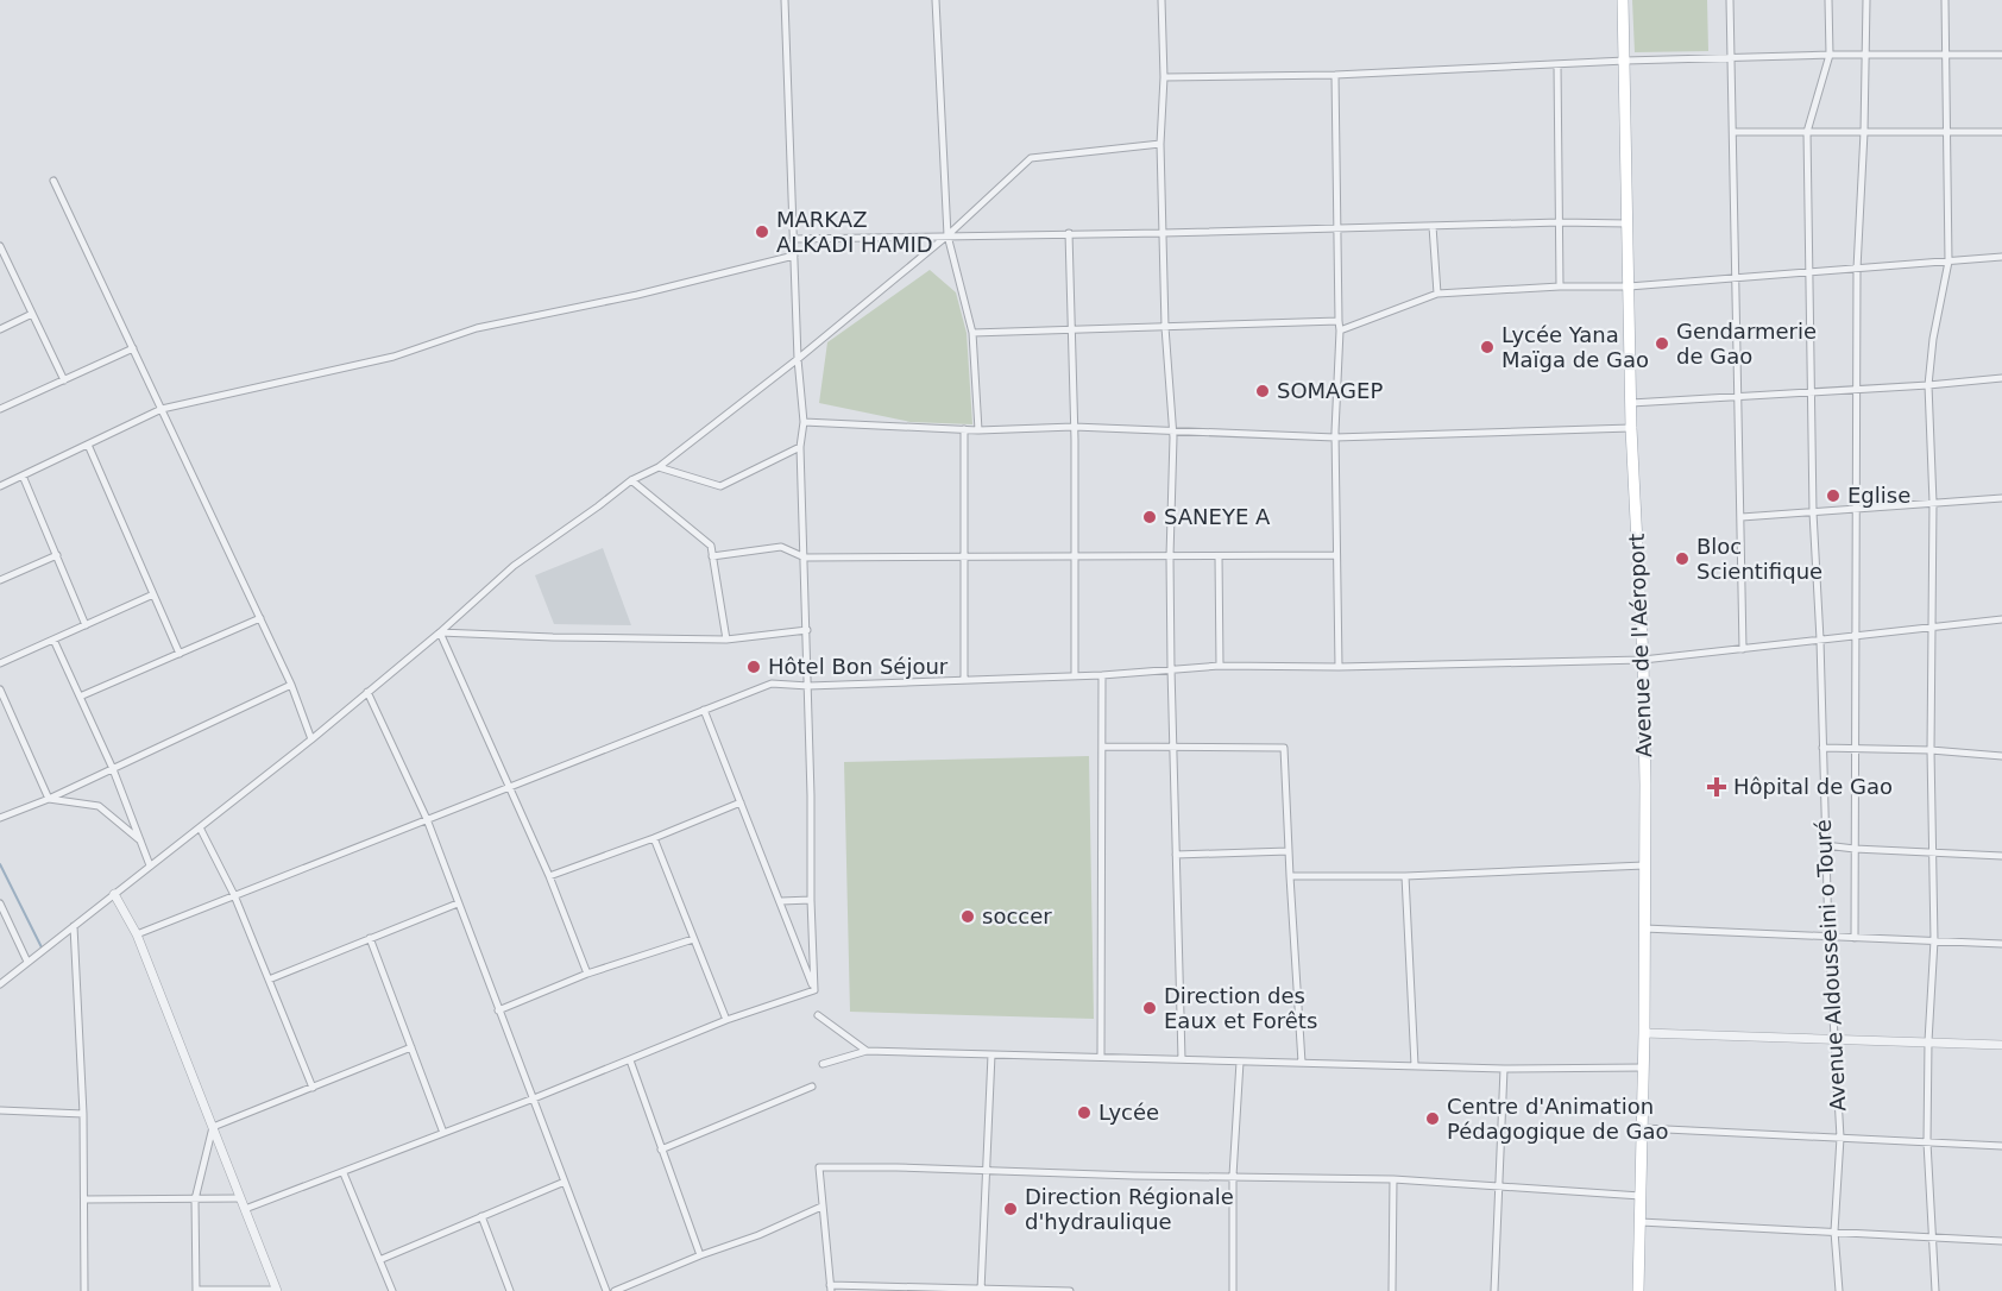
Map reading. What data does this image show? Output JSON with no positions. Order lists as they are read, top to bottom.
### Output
{
  "streets": {
    "main road": ["Avenue de l'Aéroport"],
    "street": ["Avenue Aldousseini o Touré"]
  },
  "places": {
    "other": [
      "MARKAZ ALKADI HAMID",
      "Gendarmerie de Gao",
      "Lycée Yana Maïga de Gao",
      "SOMAGEP",
      "Eglise",
      "SANEYE A",
      "Bloc Scientifique",
      "Hôtel Bon Séjour",
      "soccer",
      "Direction des Eaux et Forêts",
      "Lycée",
      "Centre d'Animation Pédagogique de Gao",
      "Direction Régionale d'hydraulique"
    ],
    "health": ["Hôpital de Gao"]
  }
}
